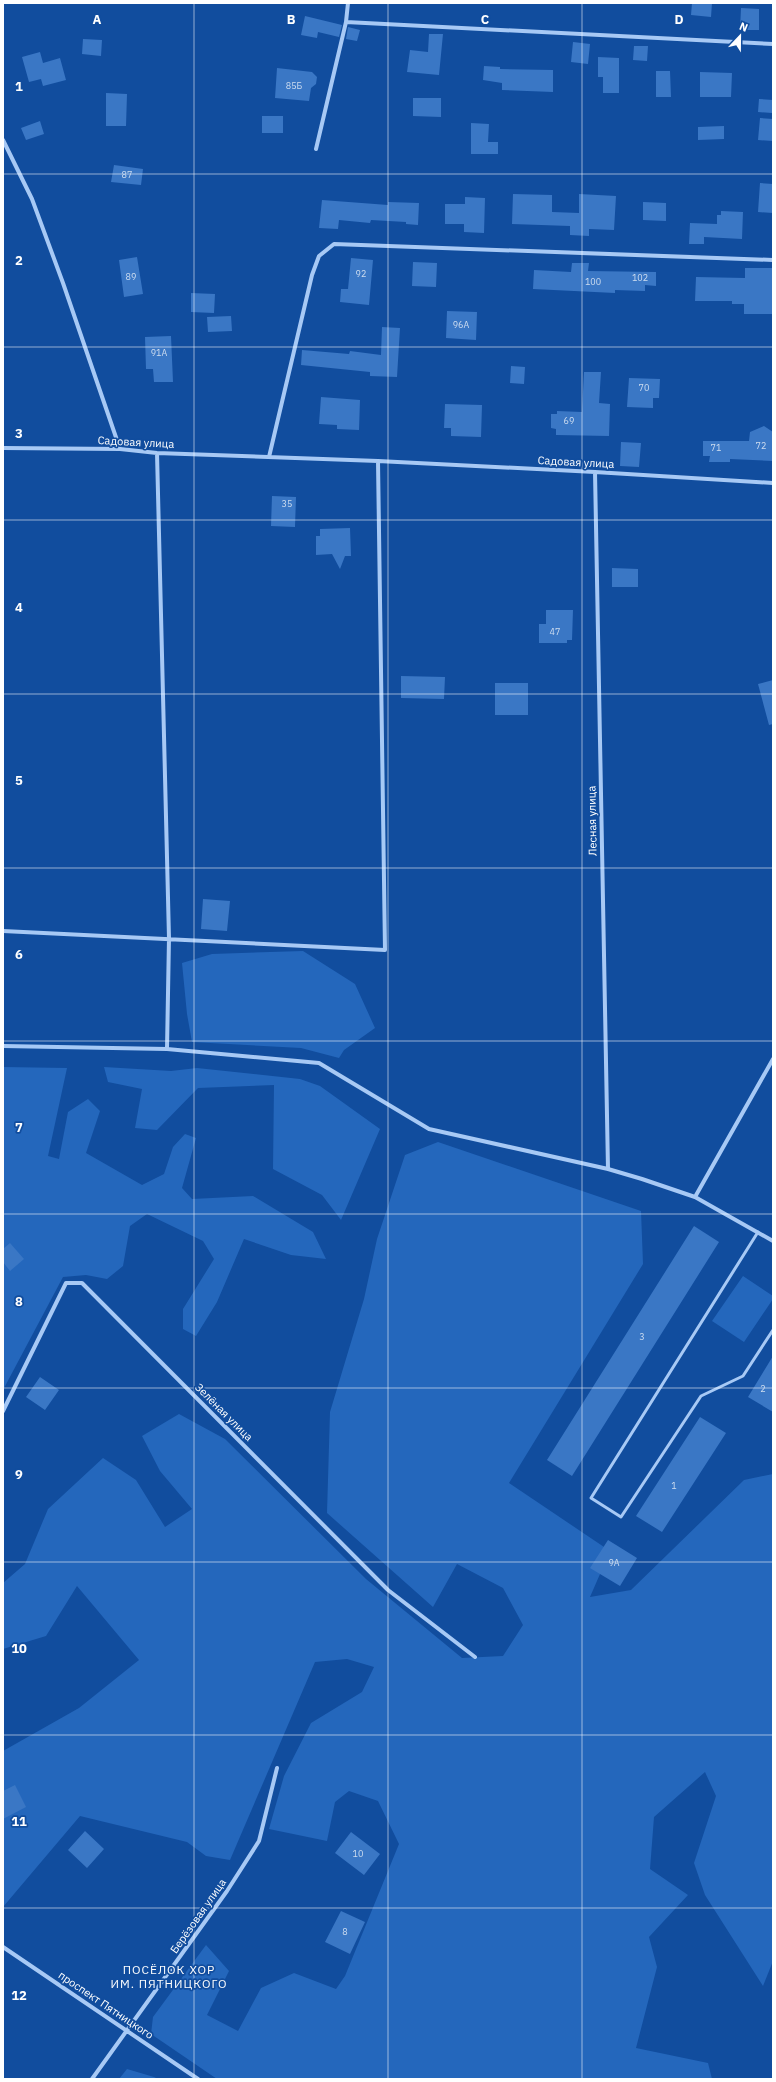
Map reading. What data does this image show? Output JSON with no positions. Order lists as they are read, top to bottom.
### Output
{
  "streets": {
    "street": [
      "Садовая улица",
      "Лесная улица",
      "Зелёная улица",
      "Берёзовая улица",
      "проспект Пятницкого"
    ]
  },
  "crossings": [
    ["Садовая улица", "Лесная улица"],
    ["Берёзовая улица", "проспект Пятницкого"]
  ],
  "districts": ["ПОСЁЛОК ХОР ИМ. ПЯТНИЦКОГО"],
  "house_numbers": [
    "85Б",
    "87",
    "92",
    "89",
    "102",
    "100",
    "96А",
    "91А",
    "70",
    "69",
    "72",
    "71",
    "35",
    "47",
    "3",
    "2",
    "1",
    "9А",
    "10",
    "8"
  ],
  "north": "top",
  "grid": {
    "columns": [
      "A",
      "B",
      "C",
      "D"
    ],
    "rows": [
      "1",
      "2",
      "3",
      "4",
      "5",
      "6",
      "7",
      "8",
      "9",
      "10",
      "11",
      "12"
    ]
  }
}
